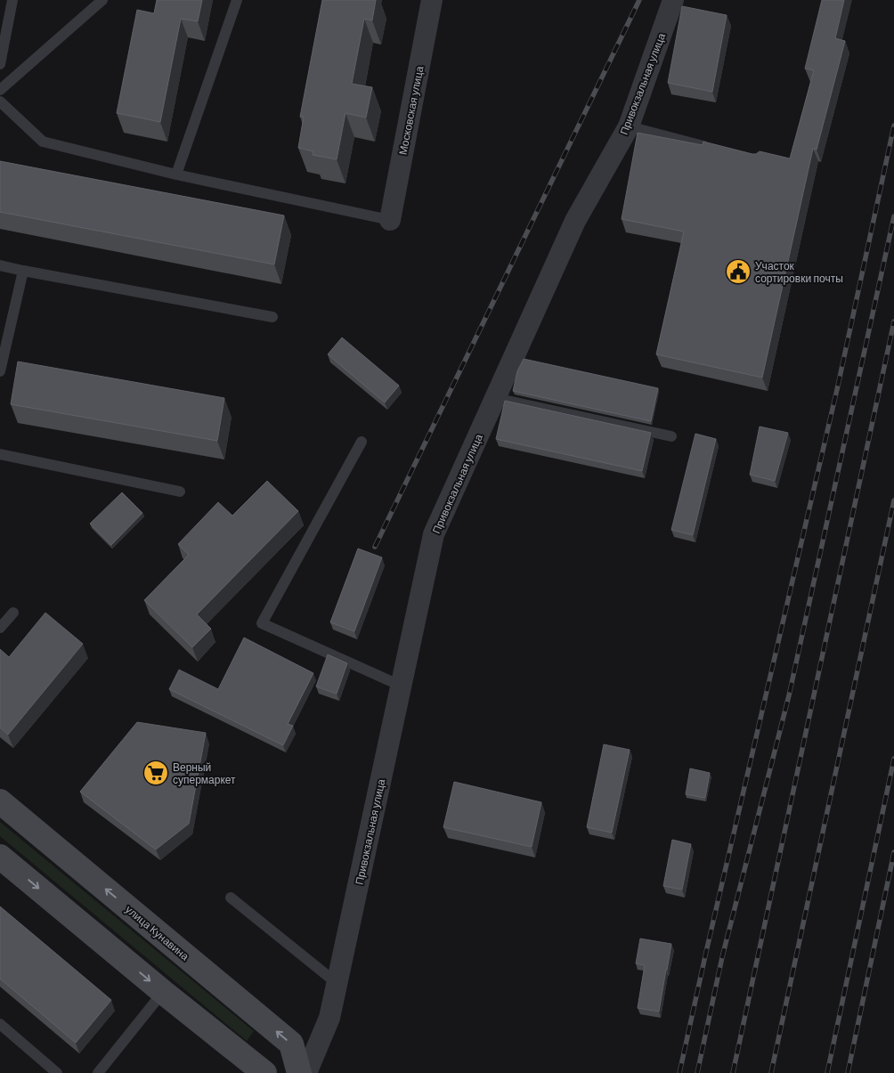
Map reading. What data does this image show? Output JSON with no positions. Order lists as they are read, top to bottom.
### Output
{
  "streets": {
    "street": ["Привокзальная улица", "Московская улица", "улица Кунавина"]
  },
  "places": {
    "public building": ["Участок сортировки почты"],
    "supermarket": ["Верный супермаркет"]
  }
}
